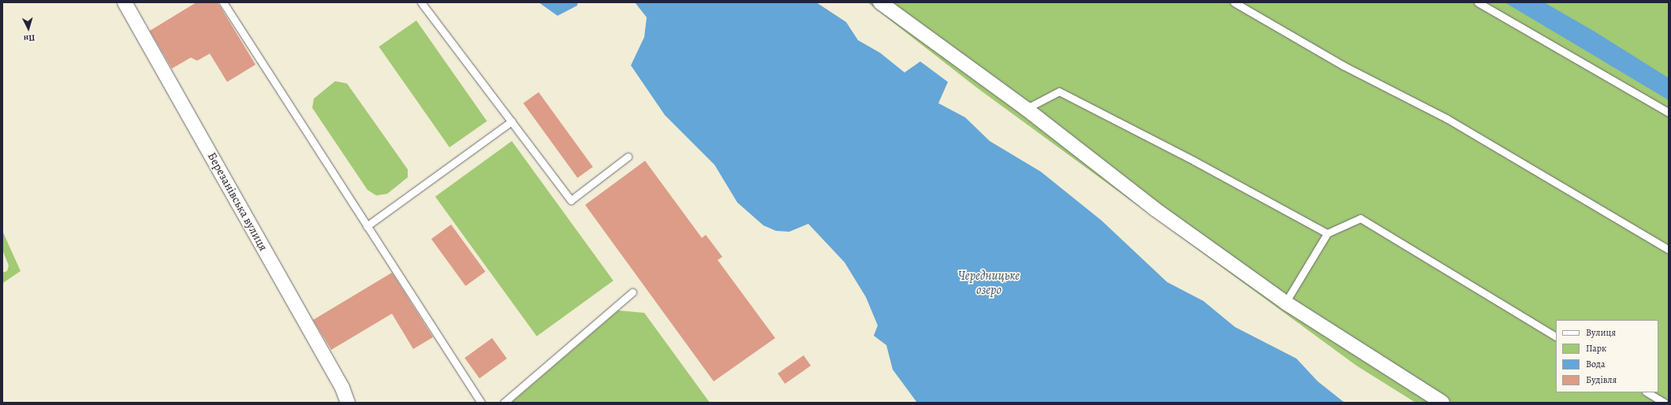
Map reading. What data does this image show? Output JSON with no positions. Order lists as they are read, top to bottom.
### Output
{
  "streets": {
    "street": ["Березанівська вулиця"]
  },
  "water": ["Чередницьке озеро"],
  "legend": [
    "Вулиця",
    "Парк",
    "Вода",
    "Будівля"
  ],
  "north": "bottom"
}
